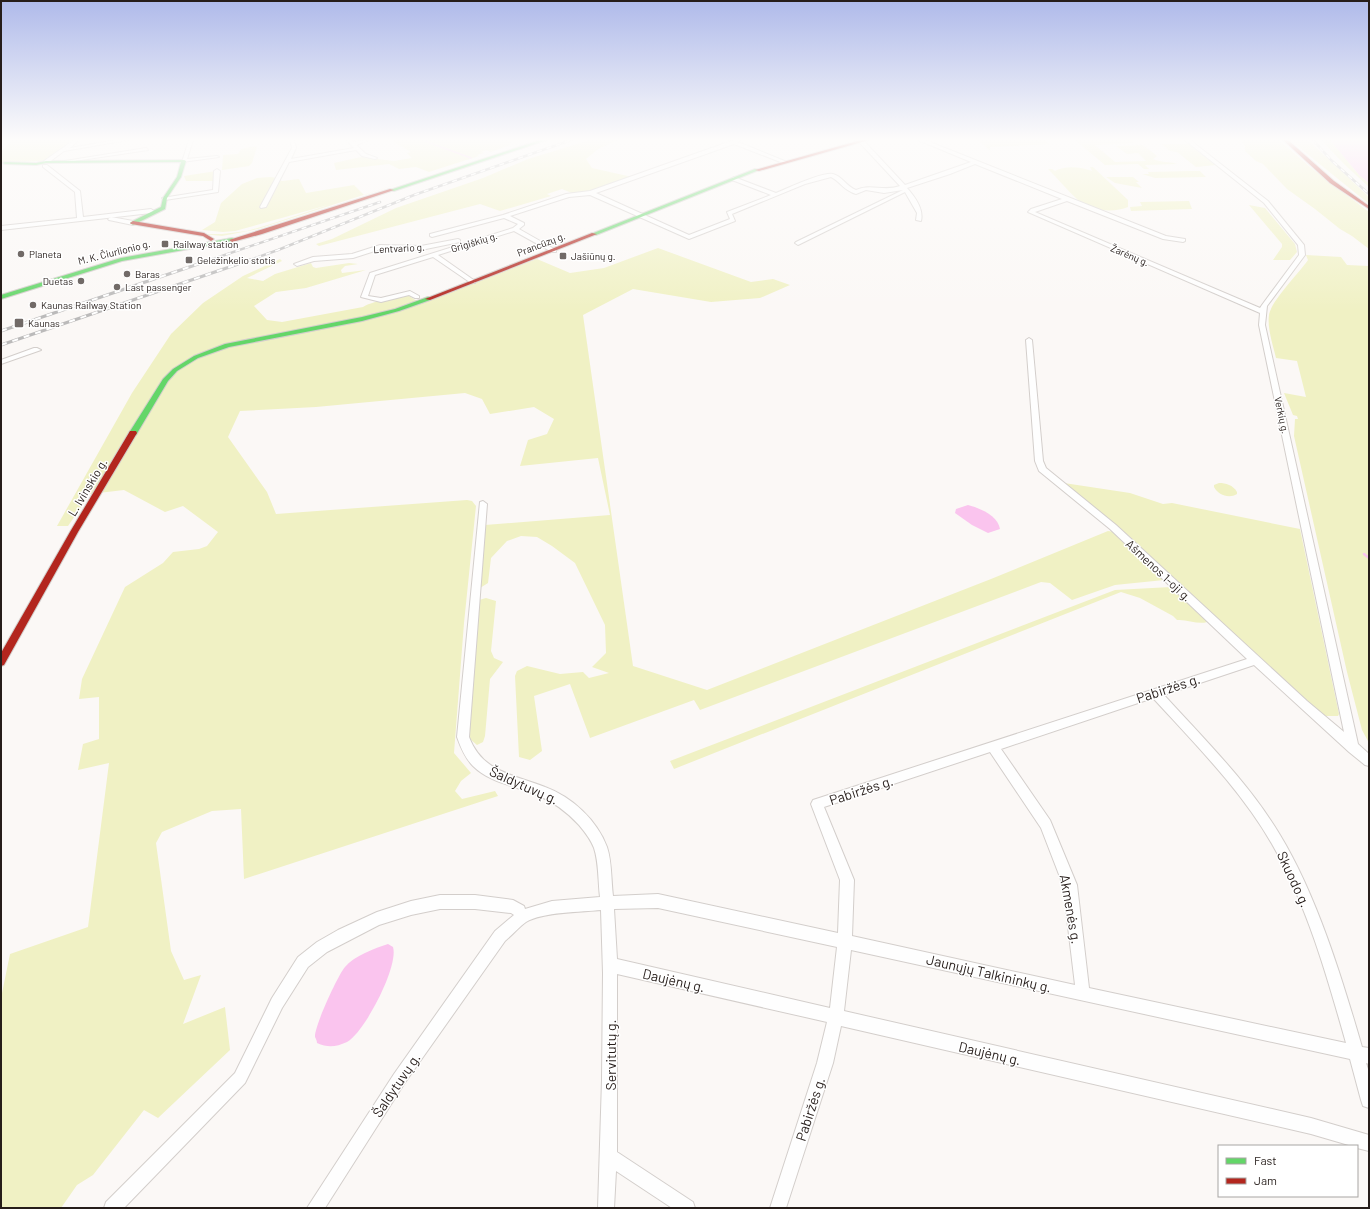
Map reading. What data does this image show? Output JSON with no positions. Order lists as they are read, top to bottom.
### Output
{
  "streets": {
    "street": [
      "Grigiškių g.",
      "Prancūzų g.",
      "Lentvario g.",
      "M. K. Čiurlionio g.",
      "Žarėnų g.",
      "Verkių g.",
      "L. Ivinskio g.",
      "Ašmenos 1-oji g.",
      "Pabiržės g.",
      "Šaldytuvų g.",
      "Skuodo g.",
      "Akmenės g.",
      "Jaunųjų Talkininkų g.",
      "Daujėnų g.",
      "Servitutų g."
    ]
  },
  "crossings": [
    ["Grigiškių g.", "Prancūzų g."],
    ["Grigiškių g.", "Lentvario g."],
    ["Prancūzų g.", "L. Ivinskio g."],
    ["Žarėnų g.", "Verkių g."],
    ["Verkių g.", "Ašmenos 1-oji g."],
    ["Ašmenos 1-oji g.", "Pabiržės g."],
    ["Pabiržės g.", "Skuodo g."],
    ["Pabiržės g.", "Akmenės g."],
    ["Pabiržės g.", "Jaunųjų Talkininkų g."],
    ["Pabiržės g.", "Daujėnų g."],
    ["Šaldytuvų g.", "Jaunųjų Talkininkų g."],
    ["Šaldytuvų g.", "Servitutų g."],
    ["Skuodo g.", "Jaunųjų Talkininkų g."],
    ["Akmenės g.", "Jaunųjų Talkininkų g."],
    ["Jaunųjų Talkininkų g.", "Servitutų g."],
    ["Daujėnų g.", "Servitutų g."]
  ],
  "places": {
    "transit": [
      "Railway station",
      "Jašiūnų g.",
      "Geležinkelio stotis",
      "Kaunas"
    ],
    "other": [
      "Planeta",
      "Baras",
      "Duetas",
      "Last passenger",
      "Kaunas Railway Station"
    ]
  },
  "legend": ["Fast", "Jam"]
}
